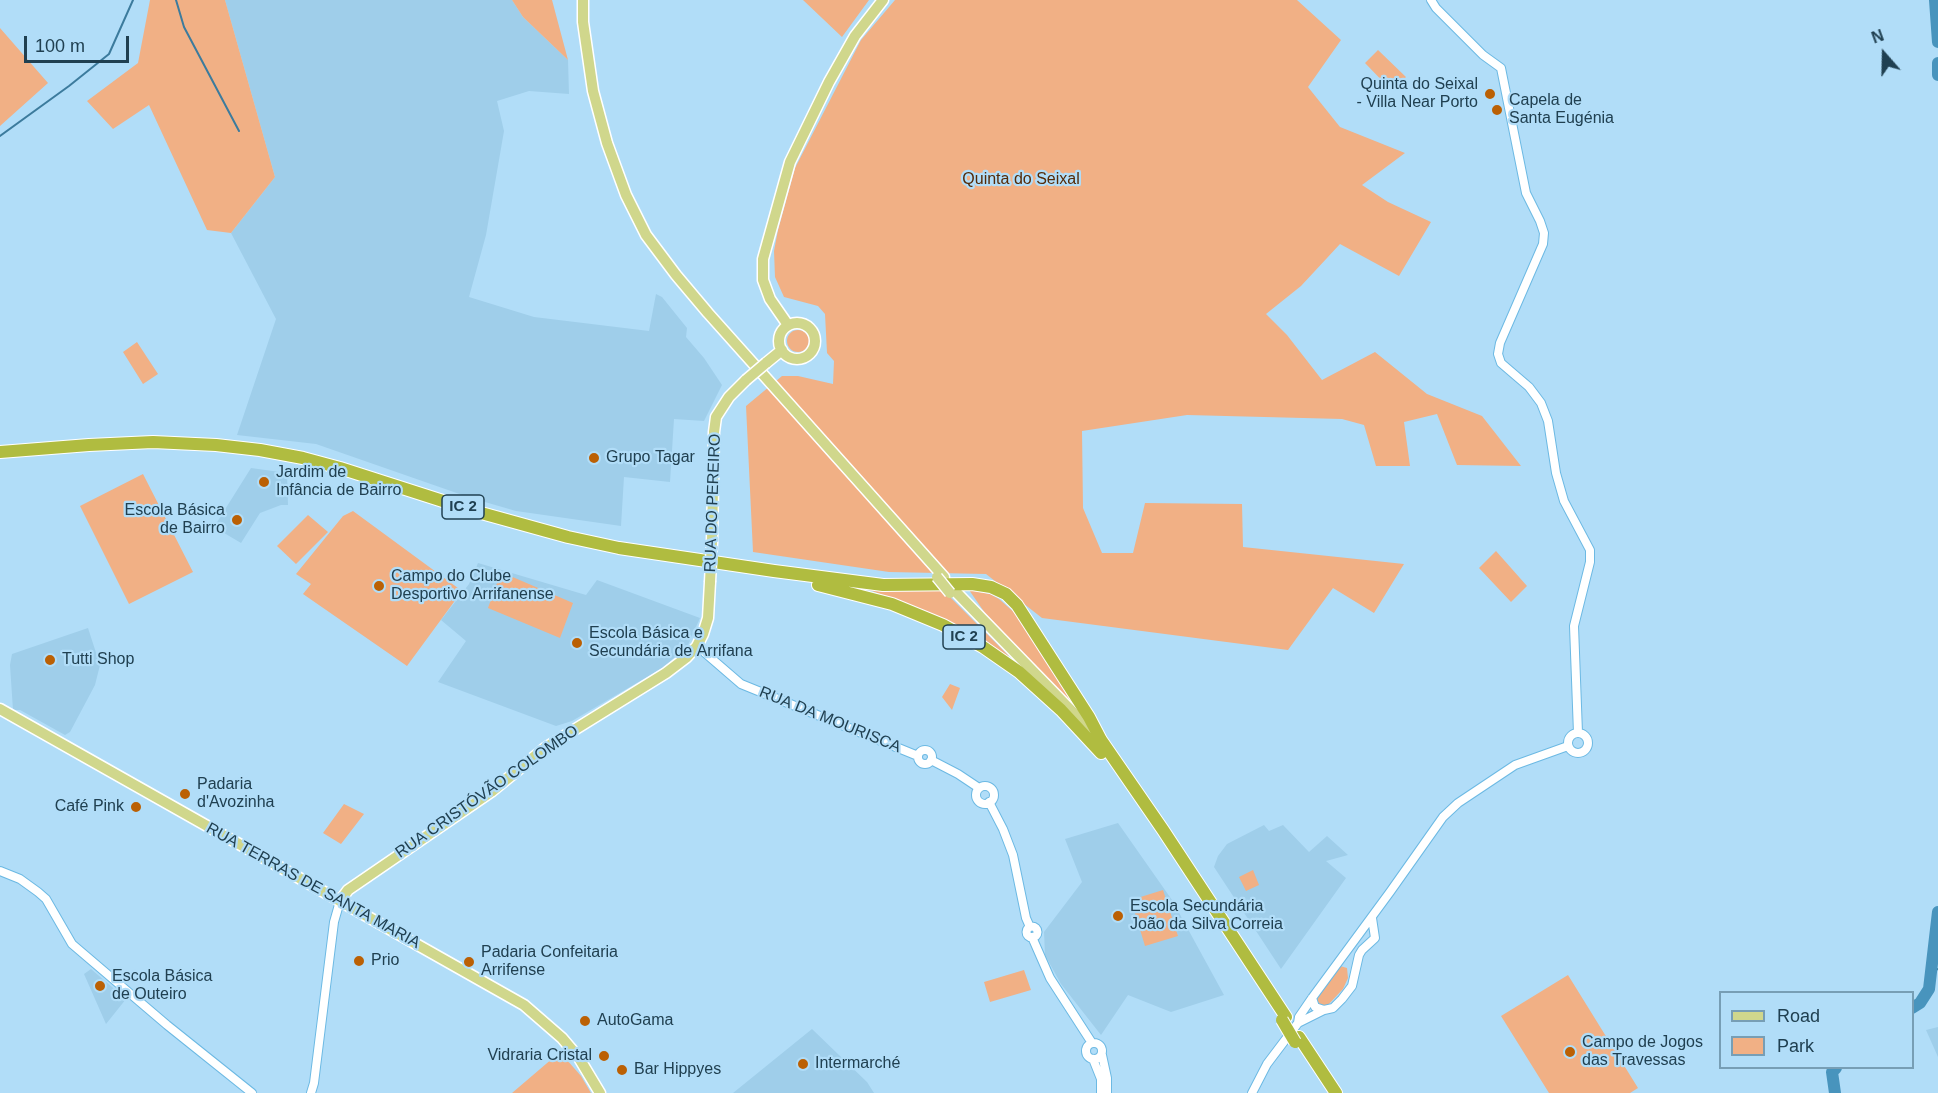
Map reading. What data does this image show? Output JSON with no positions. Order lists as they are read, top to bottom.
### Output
{
  "streets": {
    "highway": ["IC 2"],
    "main road": ["RUA DO PEREIRO", "RUA CRISTÓVÃO COLOMBO", "RUA TERRAS DE SANTA MARIA"],
    "street": ["RUA DA MOURISCA"]
  },
  "crossings": [
    ["RUA DO PEREIRO", "RUA DA MOURISCA"],
    ["RUA DO PEREIRO", "RUA CRISTÓVÃO COLOMBO"],
    ["RUA DA MOURISCA", "RUA CRISTÓVÃO COLOMBO"],
    ["RUA CRISTÓVÃO COLOMBO", "RUA TERRAS DE SANTA MARIA"]
  ],
  "parks": ["Quinta do Seixal"],
  "places": [
    "Quinta do Seixal - Villa Near Porto",
    "Capela de Santa Eugénia",
    "Grupo Tagar",
    "Jardim de Infância de Bairro",
    "Escola Básica de Bairro",
    "Campo do Clube Desportivo Arrifanense",
    "Escola Básica e Secundária de Arrifana",
    "Tutti Shop",
    "Padaria d'Avozinha",
    "Café Pink",
    "Escola Secundária João da Silva Correia",
    "Prio",
    "Padaria Confeitaria Arrifense",
    "Escola Básica de Outeiro",
    "AutoGama",
    "Campo de Jogos das Travessas",
    "Vidraria Cristal",
    "Intermarché",
    "Bar Hippyes"
  ],
  "legend": ["Road", "Park"],
  "scale_bar": "100 m",
  "north": "top"
}
